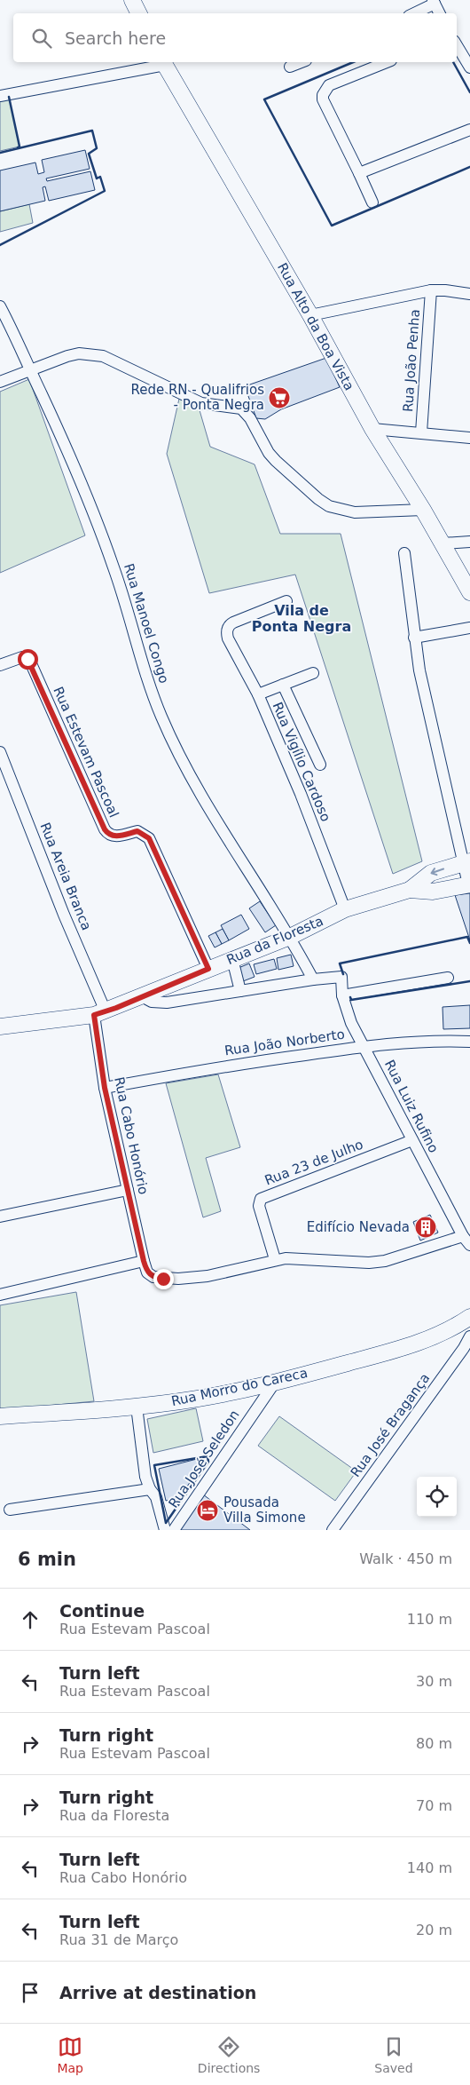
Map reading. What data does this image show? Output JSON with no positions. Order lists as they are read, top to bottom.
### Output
{
  "streets": {
    "street": [
      "Rua Alto da Boa Vista",
      "Rua João Penha",
      "Rua Manoel Congo",
      "Rua Estevam Pascoal",
      "Rua Vigílio Cardoso",
      "Rua Areia Branca",
      "Rua da Floresta",
      "Rua João Norberto",
      "Rua Luiz Rufino",
      "Rua Cabo Honório",
      "Rua 23 de Julho",
      "Rua Morro do Careca",
      "Rua José Bragança",
      "Rua José Seledon"
    ]
  },
  "crossings": [
    ["Rua Manoel Congo", "Rua da Floresta"],
    ["Rua Manoel Congo", "Rua Luiz Rufino"],
    ["Rua Estevam Pascoal", "Rua da Floresta"],
    ["Rua Vigílio Cardoso", "Rua da Floresta"],
    ["Rua Areia Branca", "Rua da Floresta"],
    ["Rua Areia Branca", "Rua Cabo Honório"],
    ["Rua da Floresta", "Rua Cabo Honório"],
    ["Rua João Norberto", "Rua Luiz Rufino"],
    ["Rua João Norberto", "Rua Cabo Honório"],
    ["Rua Luiz Rufino", "Rua 23 de Julho"],
    ["Rua Morro do Careca", "Rua José Seledon"]
  ],
  "districts": ["Vila de Ponta Negra"],
  "places": {
    "supermarket": ["Rede RN - Qualifrios - Ponta Negra"],
    "building": ["Edifício Nevada"],
    "hotel": ["Pousada Villa Simone"]
  },
  "page": {
    "search": "Search here",
    "heading": ["6 min", "Walk · 450 m"],
    "list": [
      ["Continue", "Rua Estevam Pascoal", "110 m"],
      ["Turn left", "Rua Estevam Pascoal", "30 m"],
      ["Turn right", "Rua Estevam Pascoal", "80 m"],
      ["Turn right", "Rua da Floresta", "70 m"],
      ["Turn left", "Rua Cabo Honório", "140 m"],
      ["Turn left", "Rua 31 de Março", "20 m"],
      "Arrive at destination"
    ],
    "nav": ["Map", "Directions", "Saved"]
  }
}
